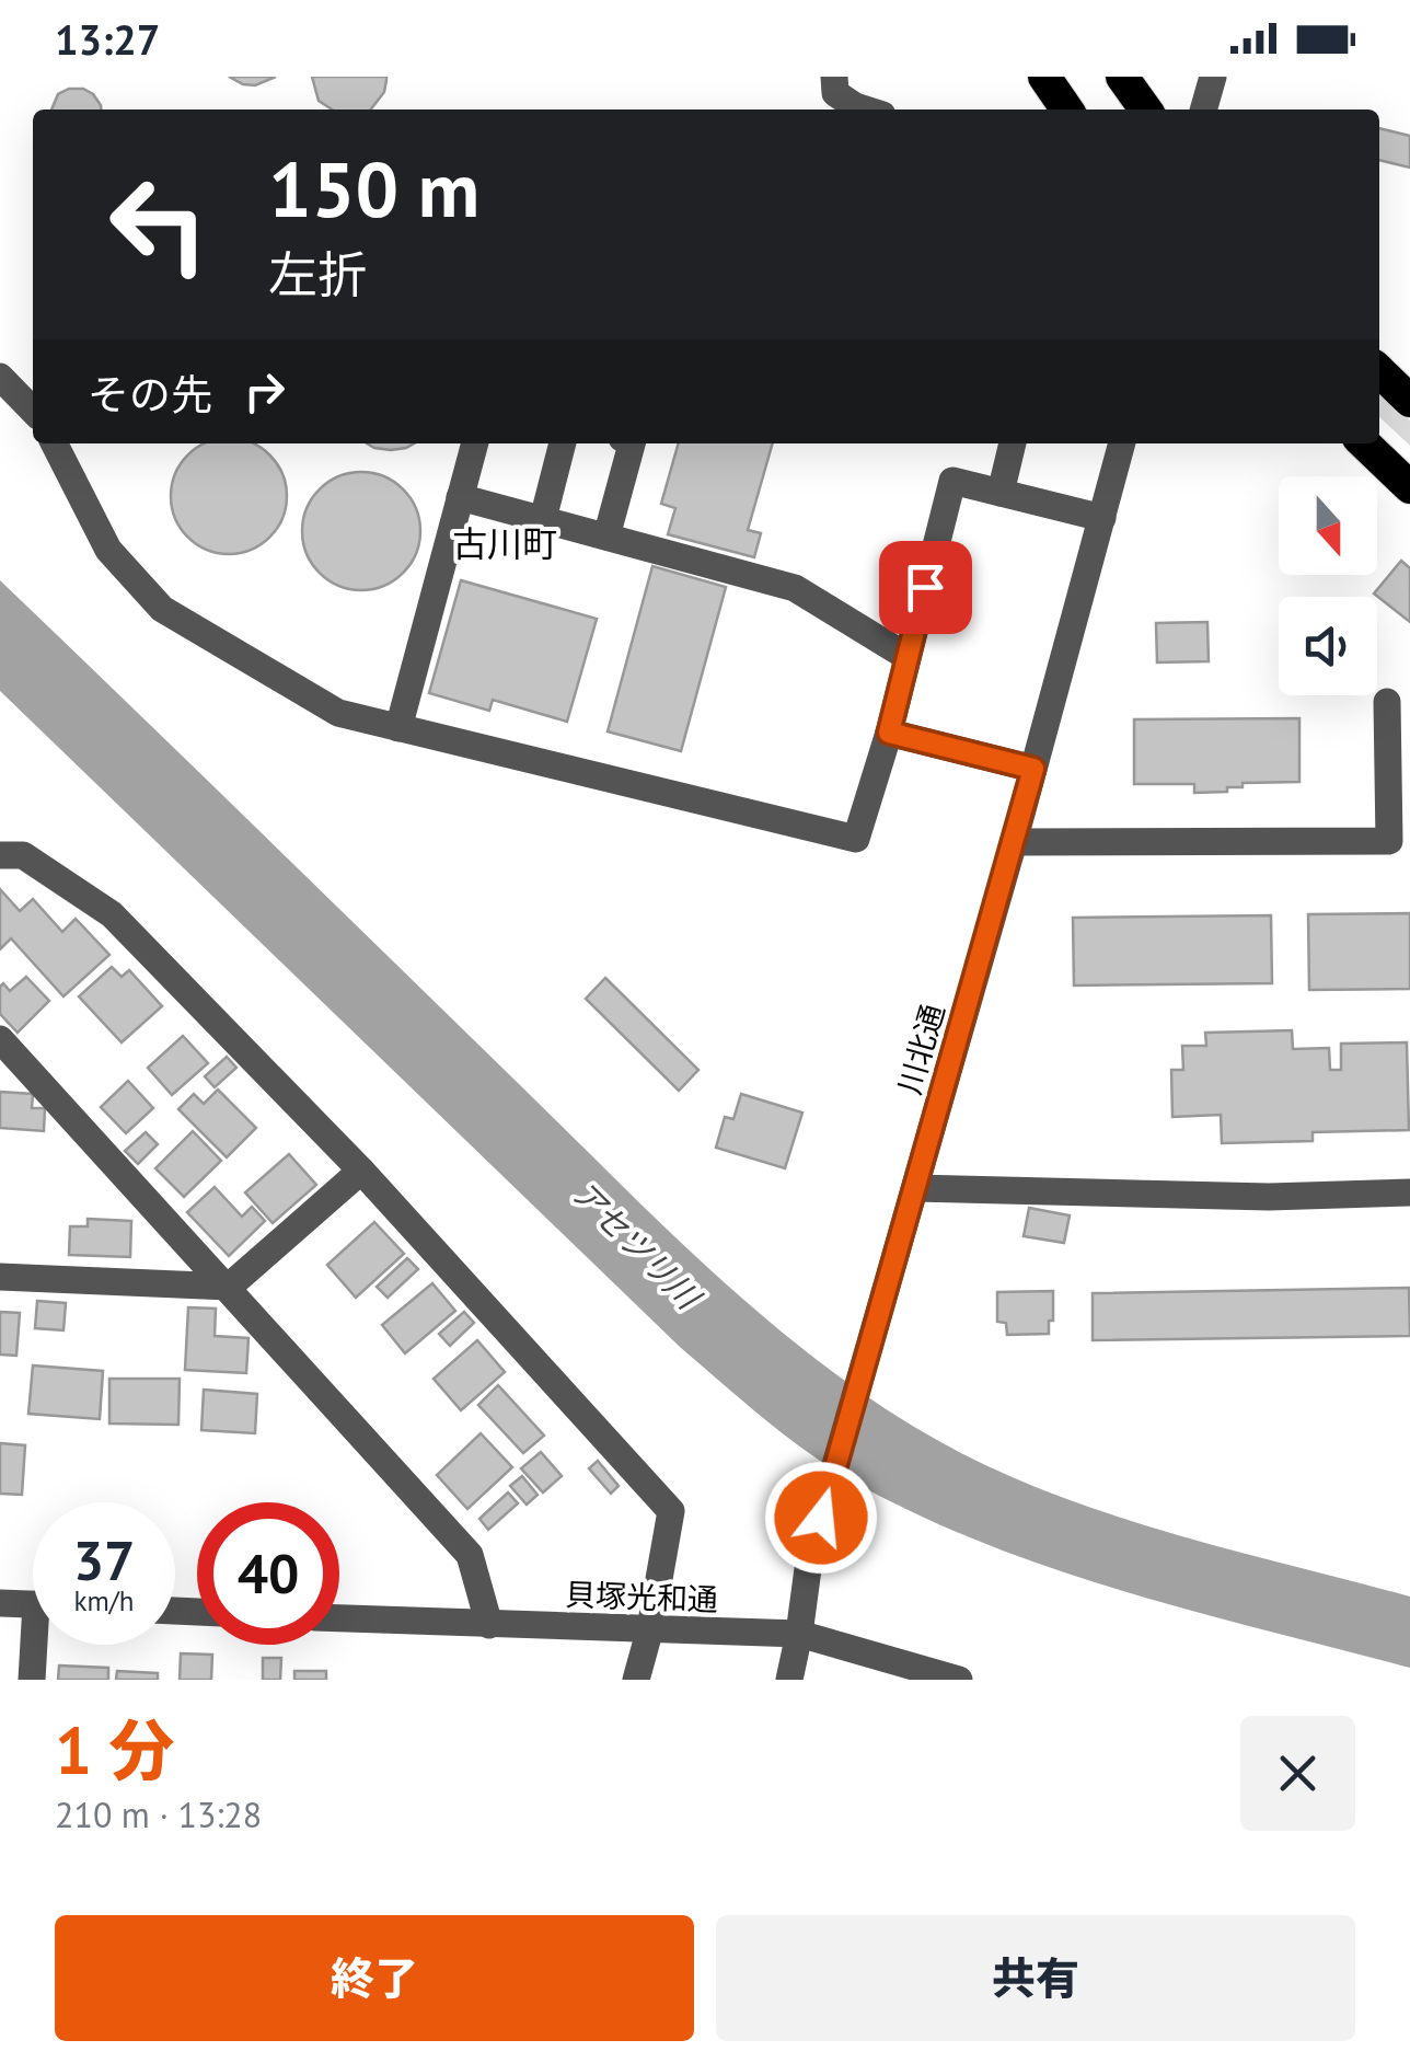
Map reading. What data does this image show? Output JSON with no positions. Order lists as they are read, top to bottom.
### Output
{
  "streets": {
    "street": ["川北通", "貝塚光和通"]
  },
  "crossings": [
    ["川北通", "貝塚光和通"]
  ],
  "districts": ["古川町"],
  "water": ["アセツリ川"],
  "north": "bottom",
  "page": {
    "status": "13:27",
    "turn": ["150 m", "左折"],
    "then": "その先",
    "speed": "37 km/h",
    "limit": "40",
    "heading": ["1 分", "210 m · 13:28"],
    "buttons": ["終了", "共有"]
  }
}
